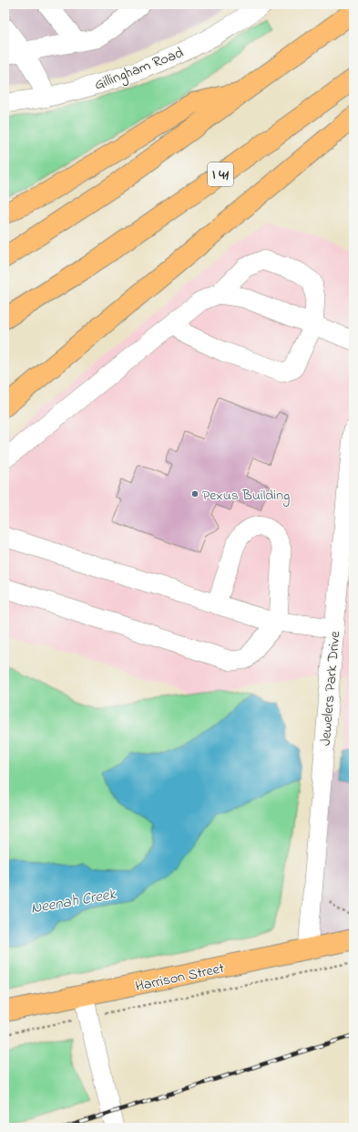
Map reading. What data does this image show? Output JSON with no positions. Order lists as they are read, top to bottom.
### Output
{
  "streets": {
    "main road": ["I 41", "Harrison Street"],
    "street": ["Gillingham Road", "Jewelers Park Drive"]
  },
  "crossings": [
    ["Jewelers Park Drive", "Harrison Street"]
  ],
  "water": ["Neenah Creek"],
  "places": ["Pexus Building"]
}
